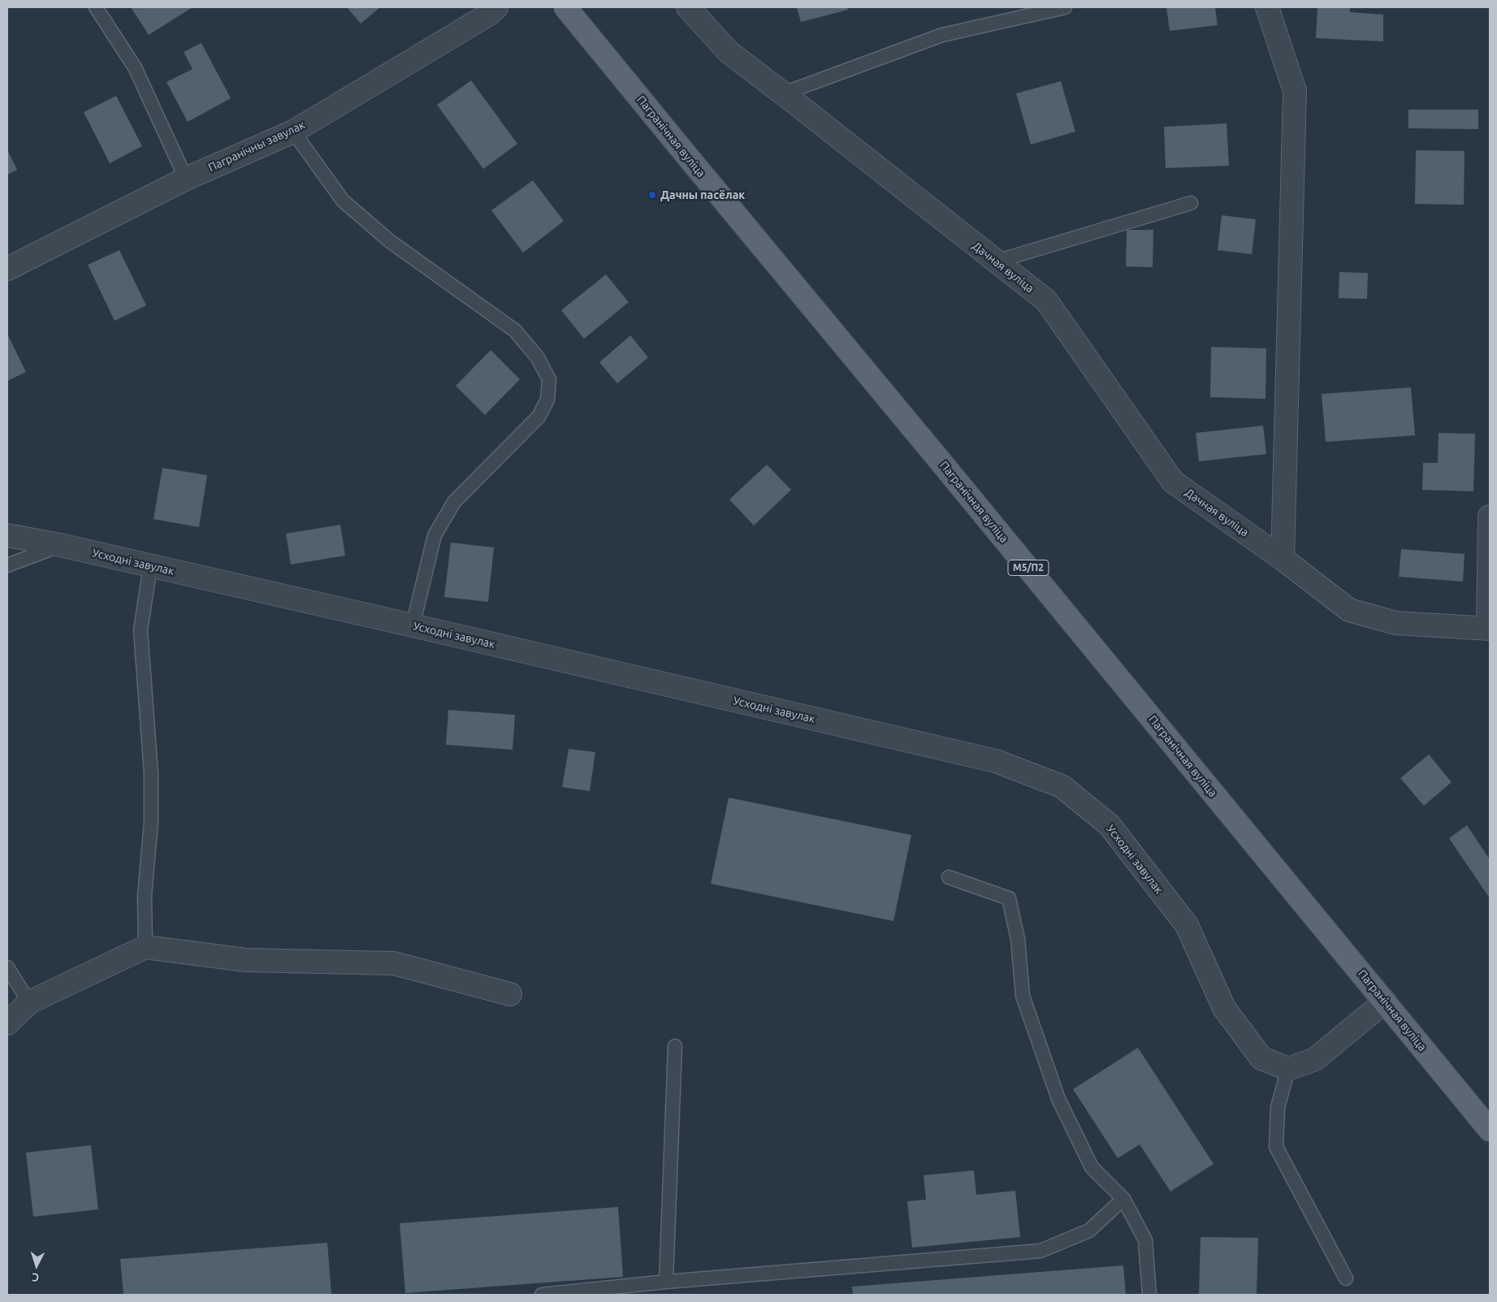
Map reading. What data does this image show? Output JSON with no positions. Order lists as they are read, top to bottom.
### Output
{
  "streets": {
    "main road": ["Пагранічная вуліца", "М5/П2"],
    "street": ["Пагранічны завулак", "Дачная вуліца", "Усходні завулак"]
  },
  "places": ["Дачны пасёлак"],
  "north": "bottom"
}
